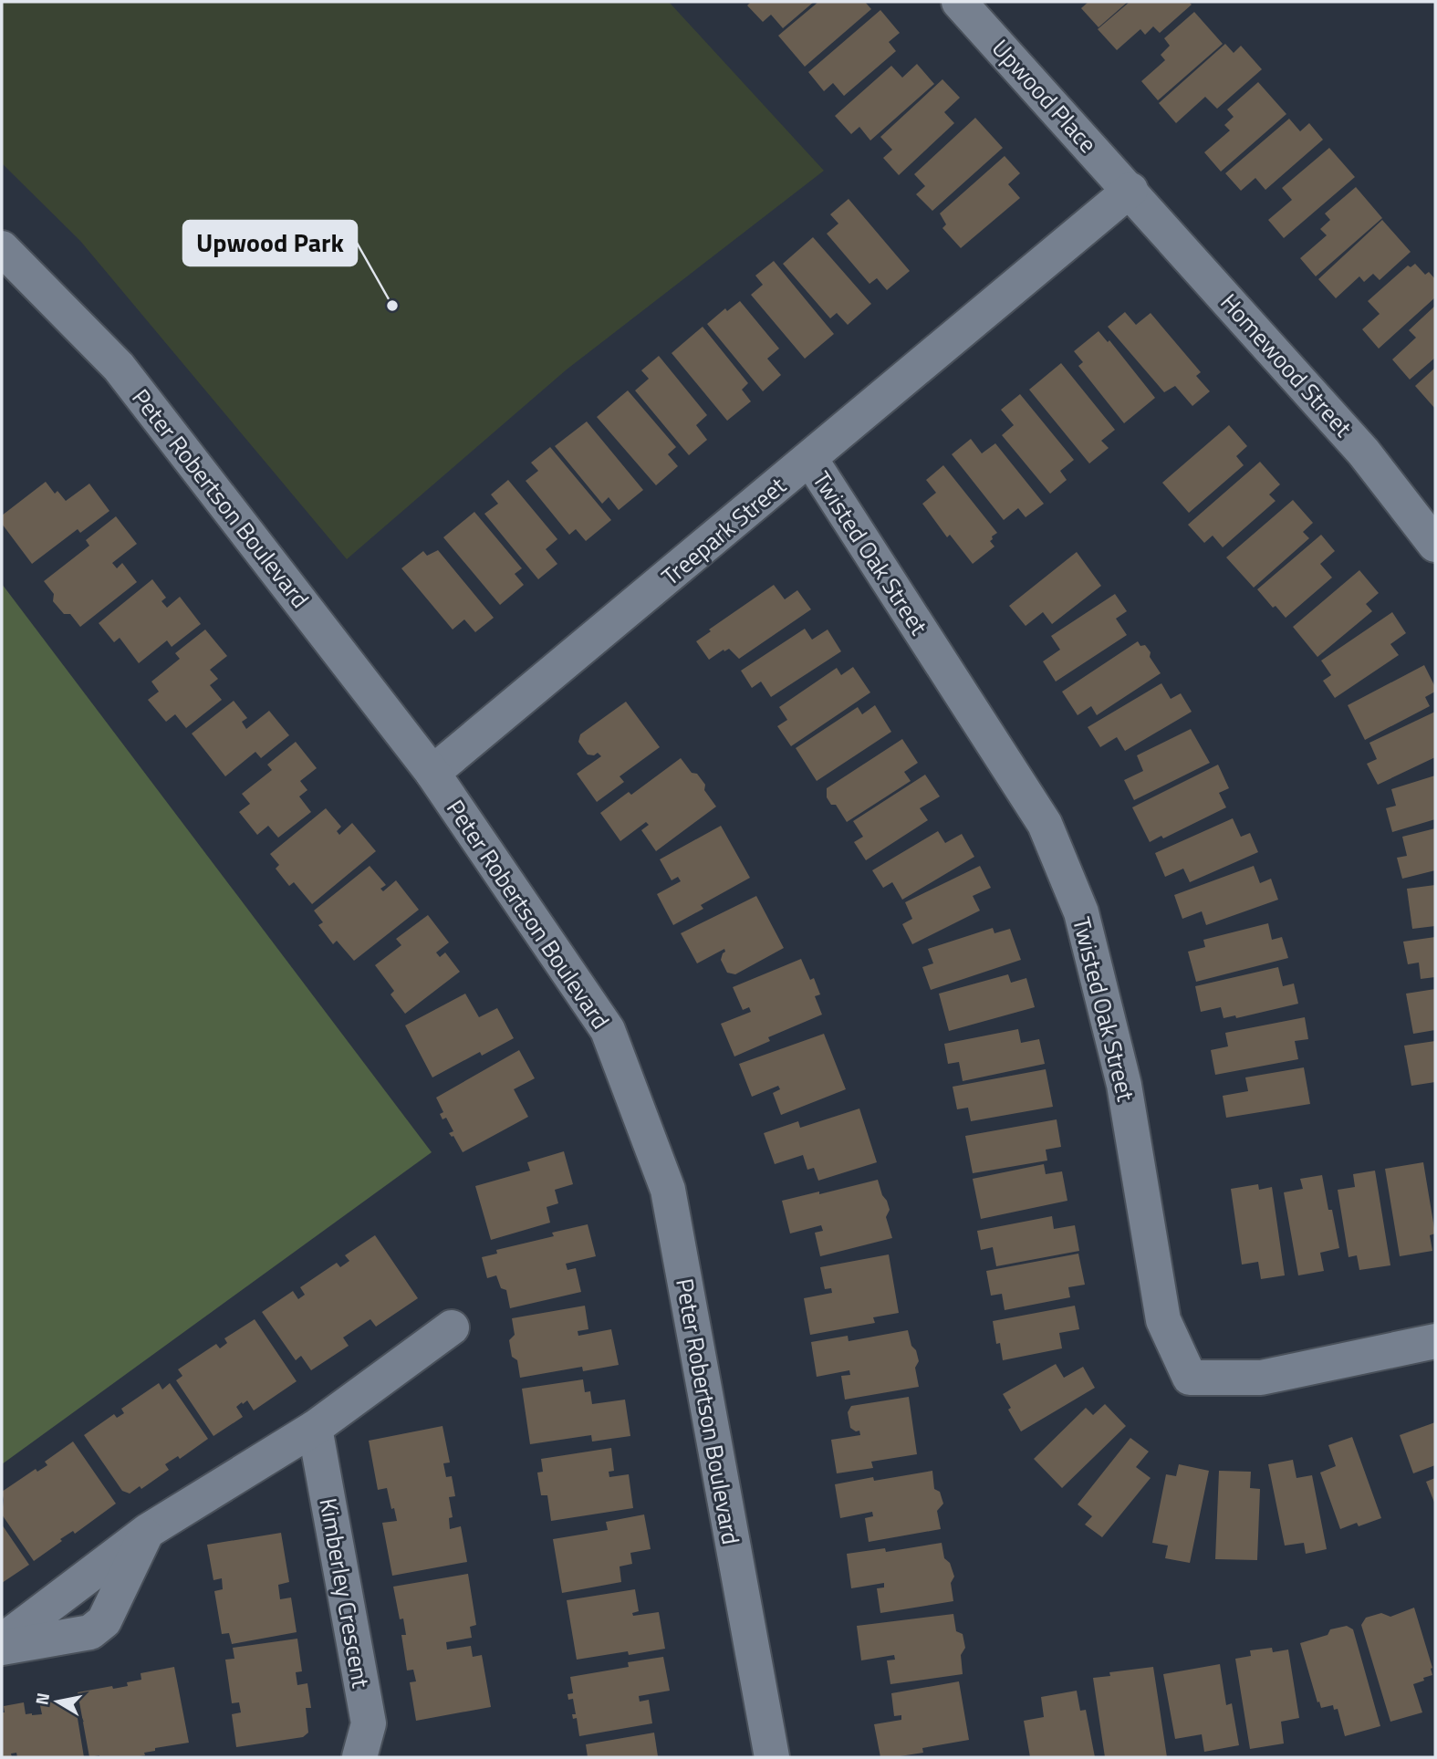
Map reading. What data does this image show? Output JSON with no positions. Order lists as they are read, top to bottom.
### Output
{
  "streets": {
    "street": [
      "Upwood Place",
      "Homewood Street",
      "Peter Robertson Boulevard",
      "Treepark Street",
      "Twisted Oak Street",
      "Kimberley Crescent"
    ]
  },
  "crossings": [
    ["Upwood Place", "Homewood Street"],
    ["Upwood Place", "Treepark Street"],
    ["Homewood Street", "Treepark Street"],
    ["Peter Robertson Boulevard", "Treepark Street"],
    ["Treepark Street", "Twisted Oak Street"]
  ],
  "places": ["Upwood Park"],
  "north": "left"
}
